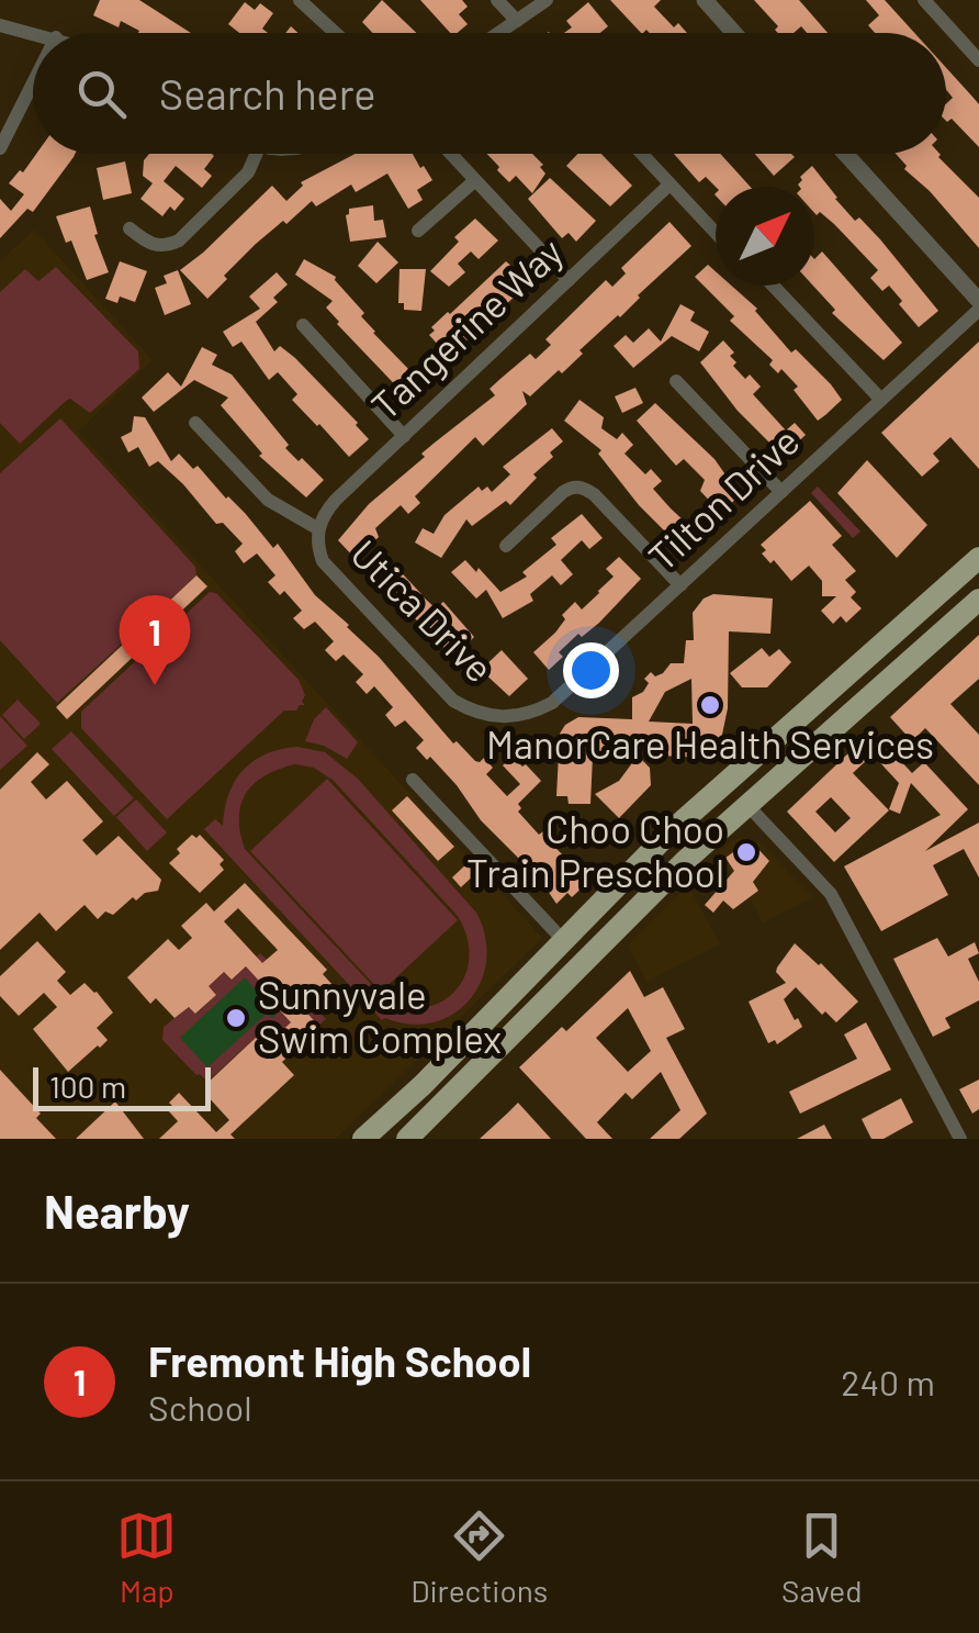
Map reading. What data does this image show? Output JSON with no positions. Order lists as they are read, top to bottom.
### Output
{
  "streets": {
    "street": ["Tangerine Way", "Tilton Drive", "Utica Drive"]
  },
  "crossings": [
    ["Tangerine Way", "Utica Drive"],
    ["Tilton Drive", "Utica Drive"]
  ],
  "places": ["ManorCare Health Services", "Choo Choo Train Preschool", "Sunnyvale Swim Complex"],
  "scale_bar": "100 m",
  "north": "top right",
  "page": {
    "search": "Search here",
    "pins": "1",
    "scale": "100 m",
    "heading": "Nearby",
    "list": [
      {
        "mark": "1",
        "name": "Fremont High School",
        "note": "School",
        "value": "240 m"
      }
    ],
    "nav": ["Map", "Directions", "Saved"]
  }
}
